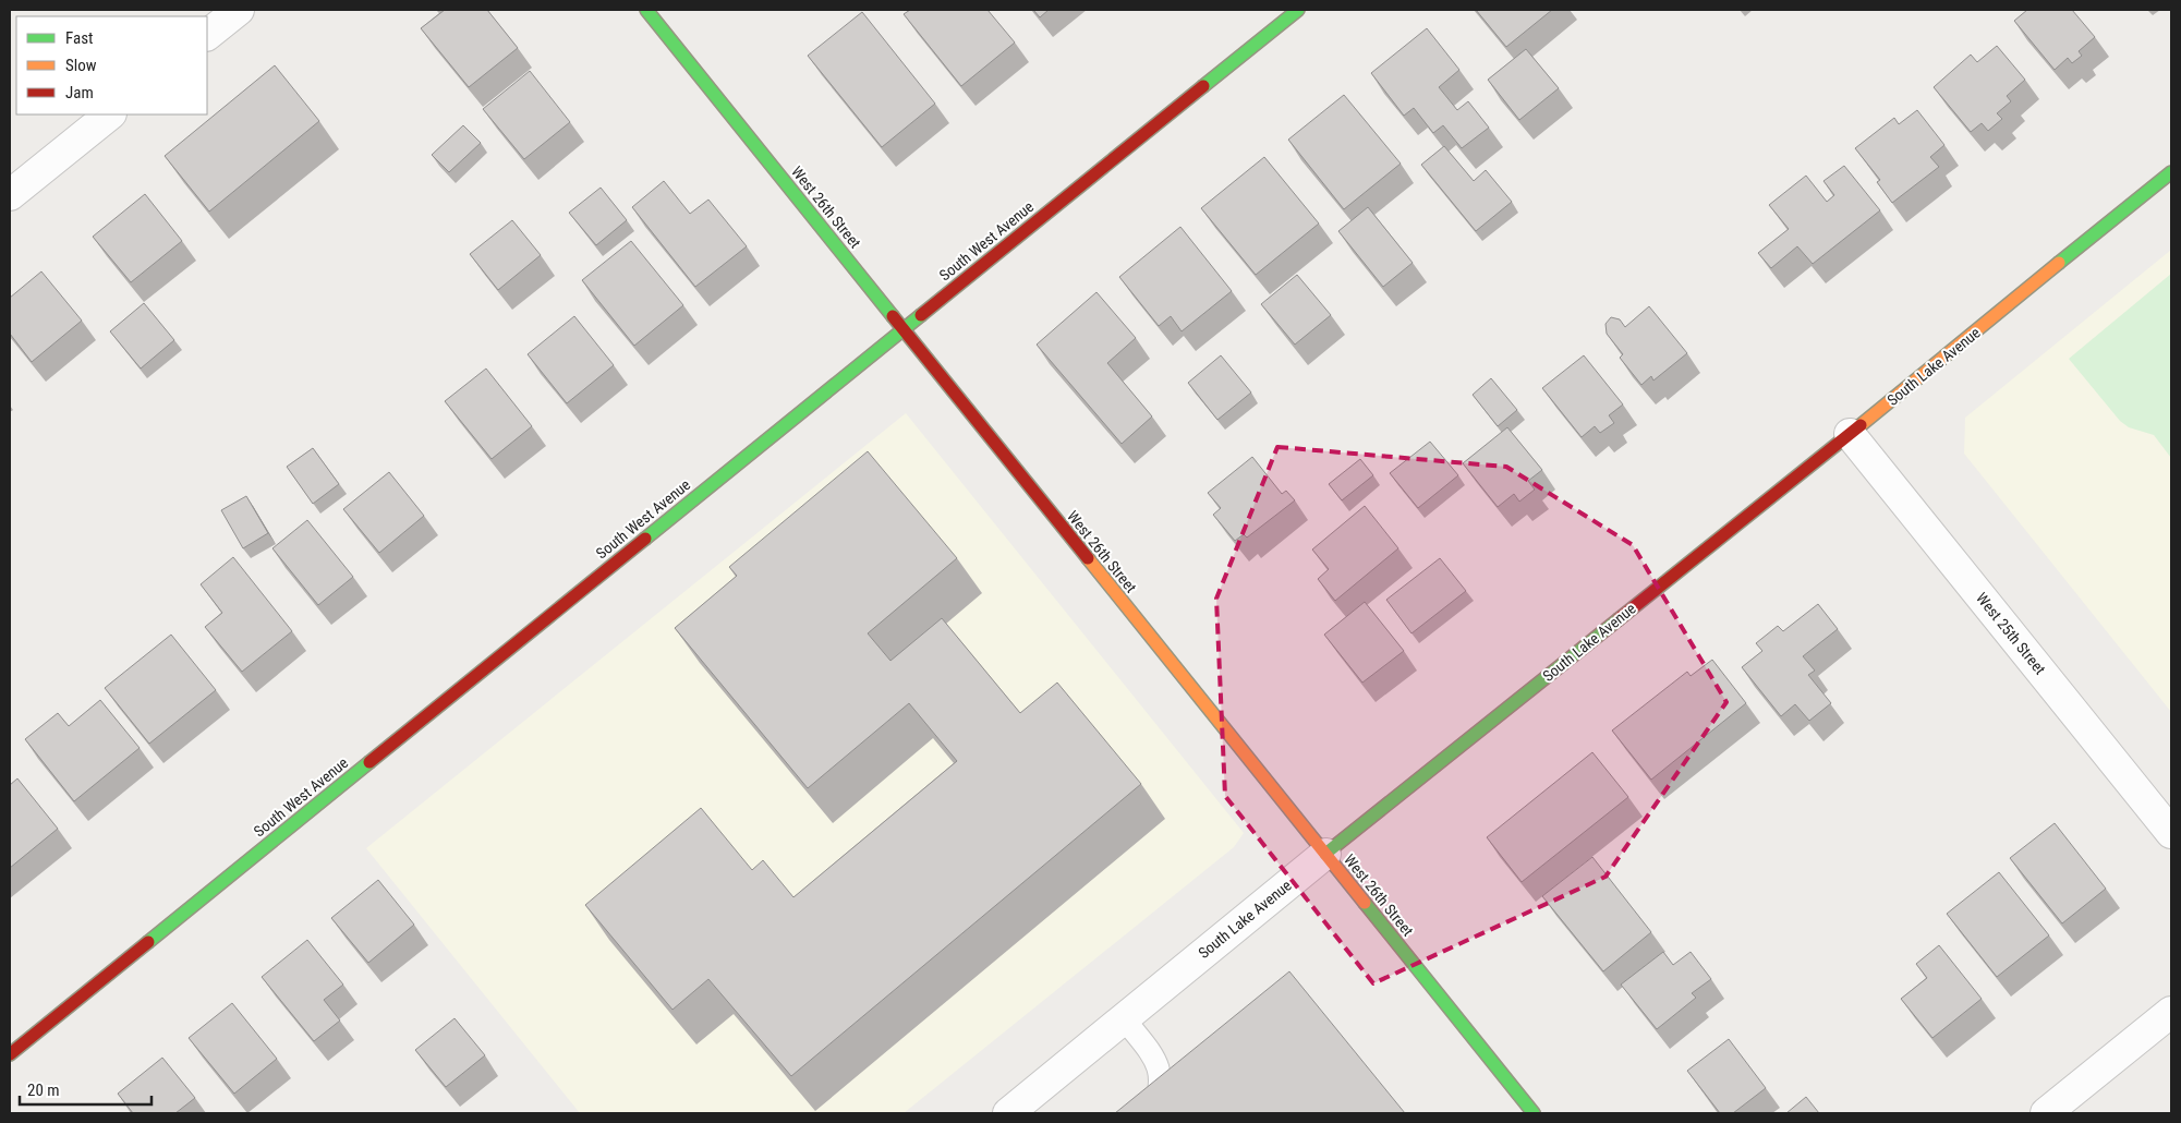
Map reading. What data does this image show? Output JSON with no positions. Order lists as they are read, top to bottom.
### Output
{
  "streets": {
    "street": [
      "West 26th Street",
      "South West Avenue",
      "South Lake Avenue",
      "West 25th Street"
    ]
  },
  "crossings": [
    ["West 26th Street", "South West Avenue"],
    ["West 26th Street", "South Lake Avenue"],
    ["South Lake Avenue", "West 25th Street"]
  ],
  "legend": ["Fast", "Slow", "Jam"],
  "scale_bar": "20 m"
}
